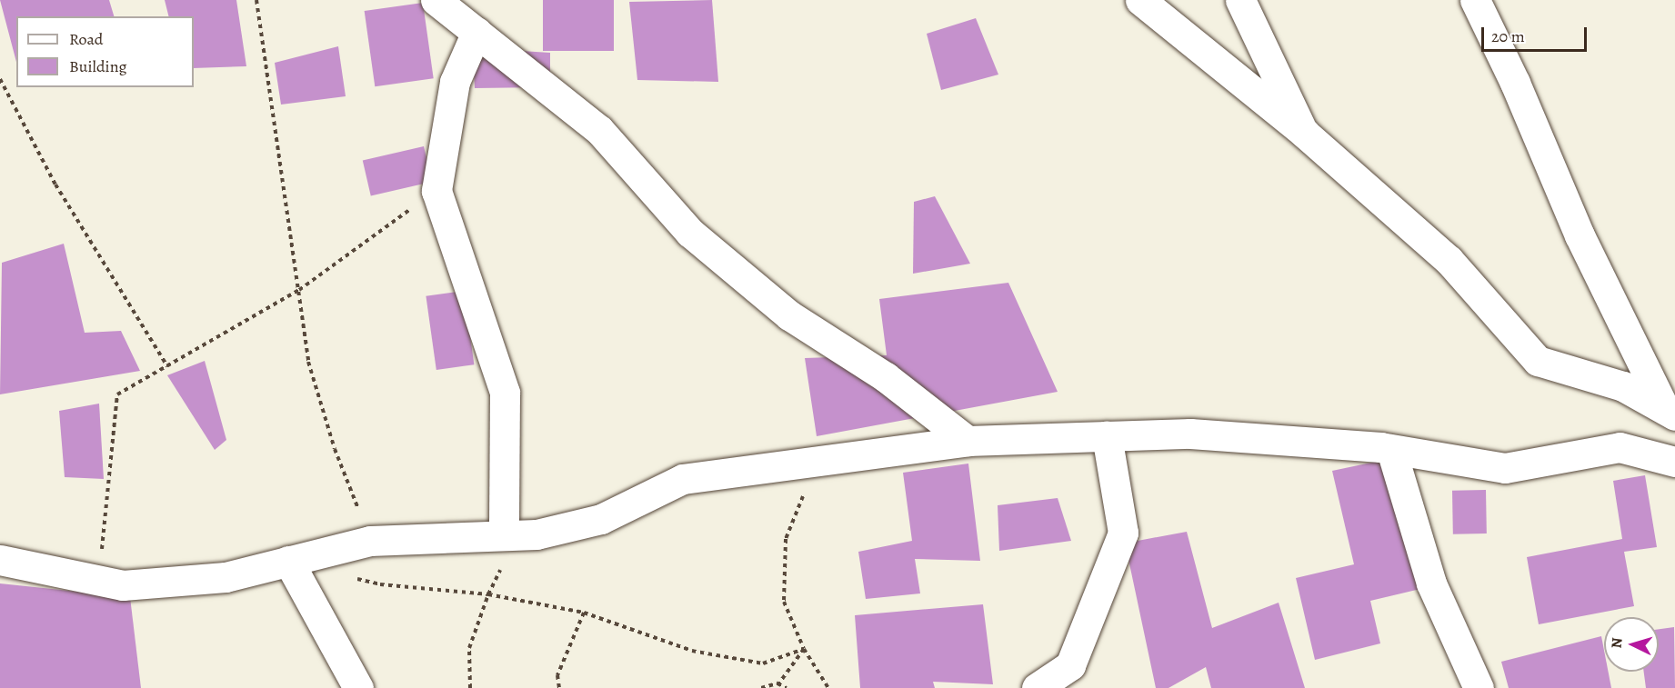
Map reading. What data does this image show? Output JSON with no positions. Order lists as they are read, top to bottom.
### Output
{
  "legend": ["Road", "Building"],
  "scale_bar": "20 m",
  "north": "left"
}
